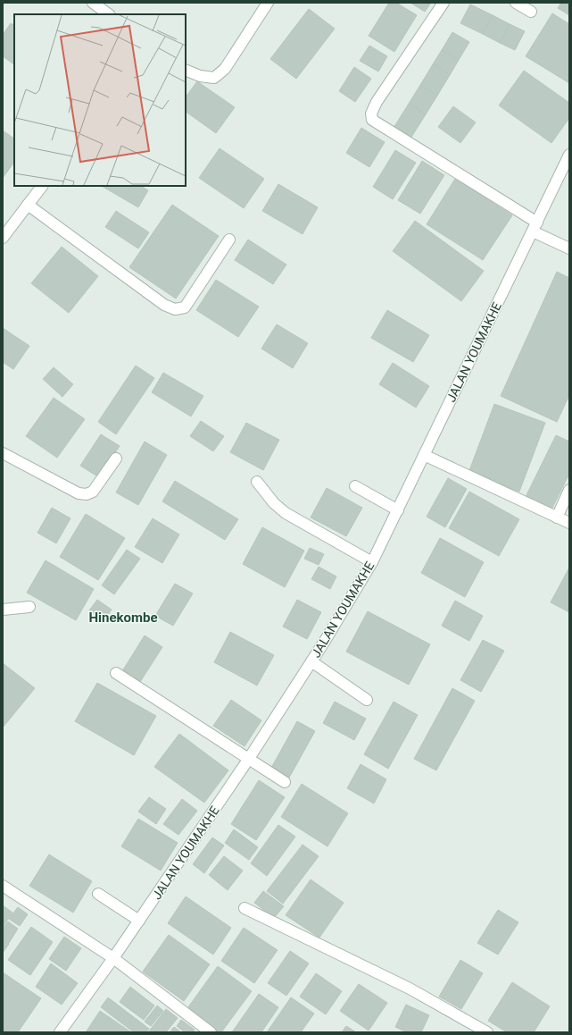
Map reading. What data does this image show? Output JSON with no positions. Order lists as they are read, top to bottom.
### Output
{
  "streets": {
    "street": ["JALAN YOUMAKHE"]
  },
  "districts": ["Hinekombe"]
}
